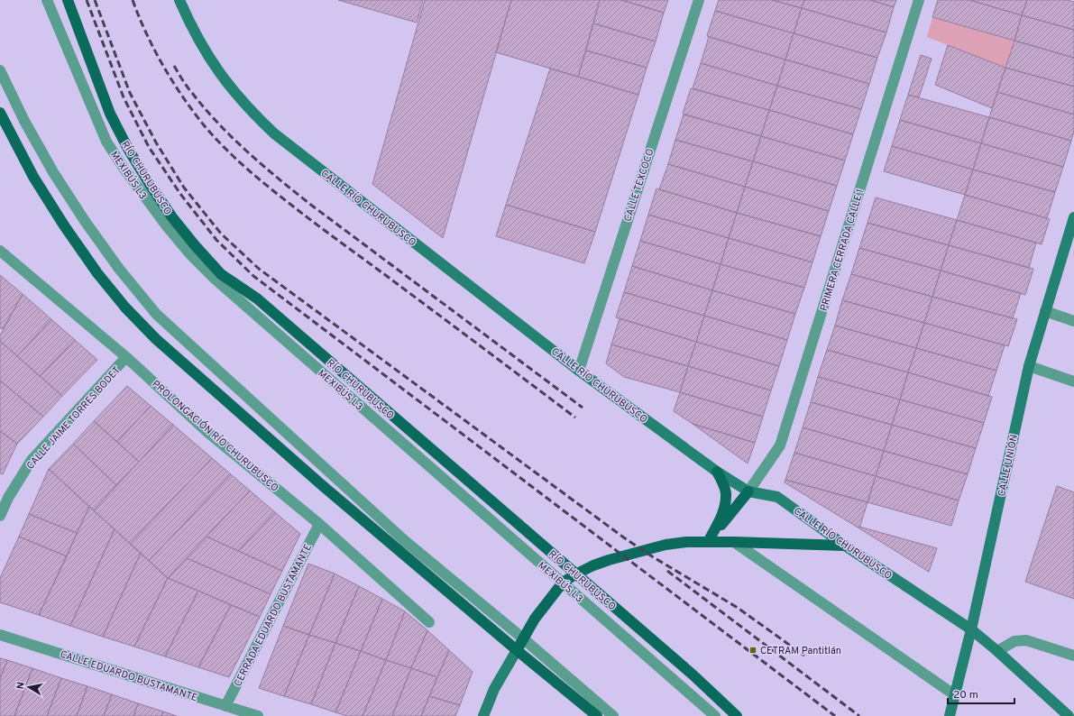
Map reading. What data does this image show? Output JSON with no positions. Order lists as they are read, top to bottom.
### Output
{
  "streets": {
    "main road": ["RÍO CHURUBUSCO"],
    "street": [
      "MEXIBÚS L3",
      "CALLE TEXCOCO",
      "CALLE RÍO CHURUBUSCO",
      "PRIMERA CERRADA CALLE 1",
      "CALLE JAIME TORRES BODET",
      "PROLONGACIÓN RÍO CHURUBUSCO",
      "CALLE UNIÓN",
      "CERRADA EDUARDO BUSTAMANTE",
      "CALLE EDUARDO BUSTAMANTE"
    ]
  },
  "crossings": [
    ["CALLE TEXCOCO", "CALLE RÍO CHURUBUSCO"],
    ["CALLE RÍO CHURUBUSCO", "PRIMERA CERRADA CALLE 1"],
    ["CALLE RÍO CHURUBUSCO", "CALLE UNIÓN"],
    ["CALLE JAIME TORRES BODET", "PROLONGACIÓN RÍO CHURUBUSCO"],
    ["PROLONGACIÓN RÍO CHURUBUSCO", "CERRADA EDUARDO BUSTAMANTE"],
    ["CERRADA EDUARDO BUSTAMANTE", "CALLE EDUARDO BUSTAMANTE"]
  ],
  "places": {
    "transit": ["CETRAM Pantitlán"]
  },
  "scale_bar": "20 m",
  "north": "left"
}
